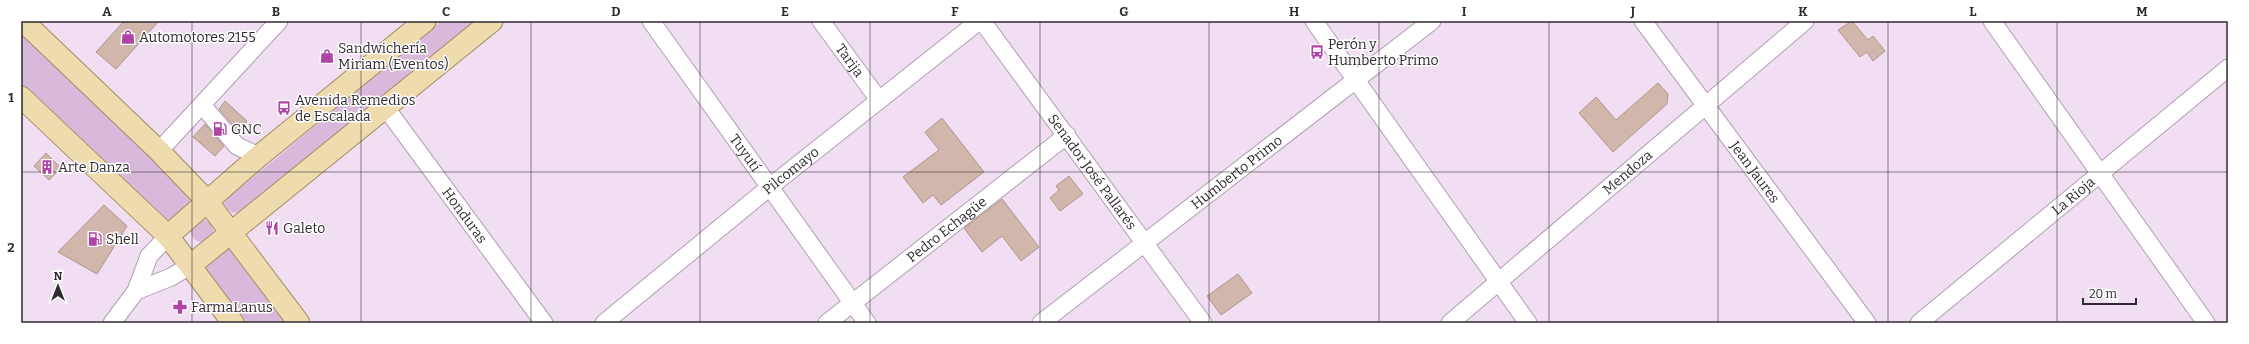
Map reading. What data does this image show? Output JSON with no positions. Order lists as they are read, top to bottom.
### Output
{
  "streets": {
    "street": [
      "Tarija",
      "Tuyutí",
      "Pilcomayo",
      "Humberto Primo",
      "Senador José Pallarés",
      "Mendoza",
      "Jean Jaures",
      "La Rioja",
      "Honduras",
      "Pedro Echagüe"
    ]
  },
  "crossings": [
    ["Tarija", "Pilcomayo"],
    ["Tuyutí", "Pilcomayo"],
    ["Tuyutí", "Pedro Echagüe"],
    ["Pilcomayo", "Senador José Pallarés"],
    ["Humberto Primo", "Senador José Pallarés"],
    ["Senador José Pallarés", "Pedro Echagüe"],
    ["Mendoza", "Jean Jaures"]
  ],
  "places": {
    "shop": ["Automotores 2155", "Sandwichería Miriam (Eventos)"],
    "bus stop": ["Perón y Humberto Primo", "Avenida Remedios de Escalada"],
    "fuel station": ["GNC", "Shell"],
    "building": ["Arte Danza"],
    "restaurant": ["Galeto"],
    "pharmacy": ["FarmaLanus"]
  },
  "scale_bar": "20 m",
  "north": "top",
  "grid": {
    "columns": [
      "A",
      "B",
      "C",
      "D",
      "E",
      "F",
      "G",
      "H",
      "I",
      "J",
      "K",
      "L",
      "M"
    ],
    "rows": ["1", "2"]
  }
}
